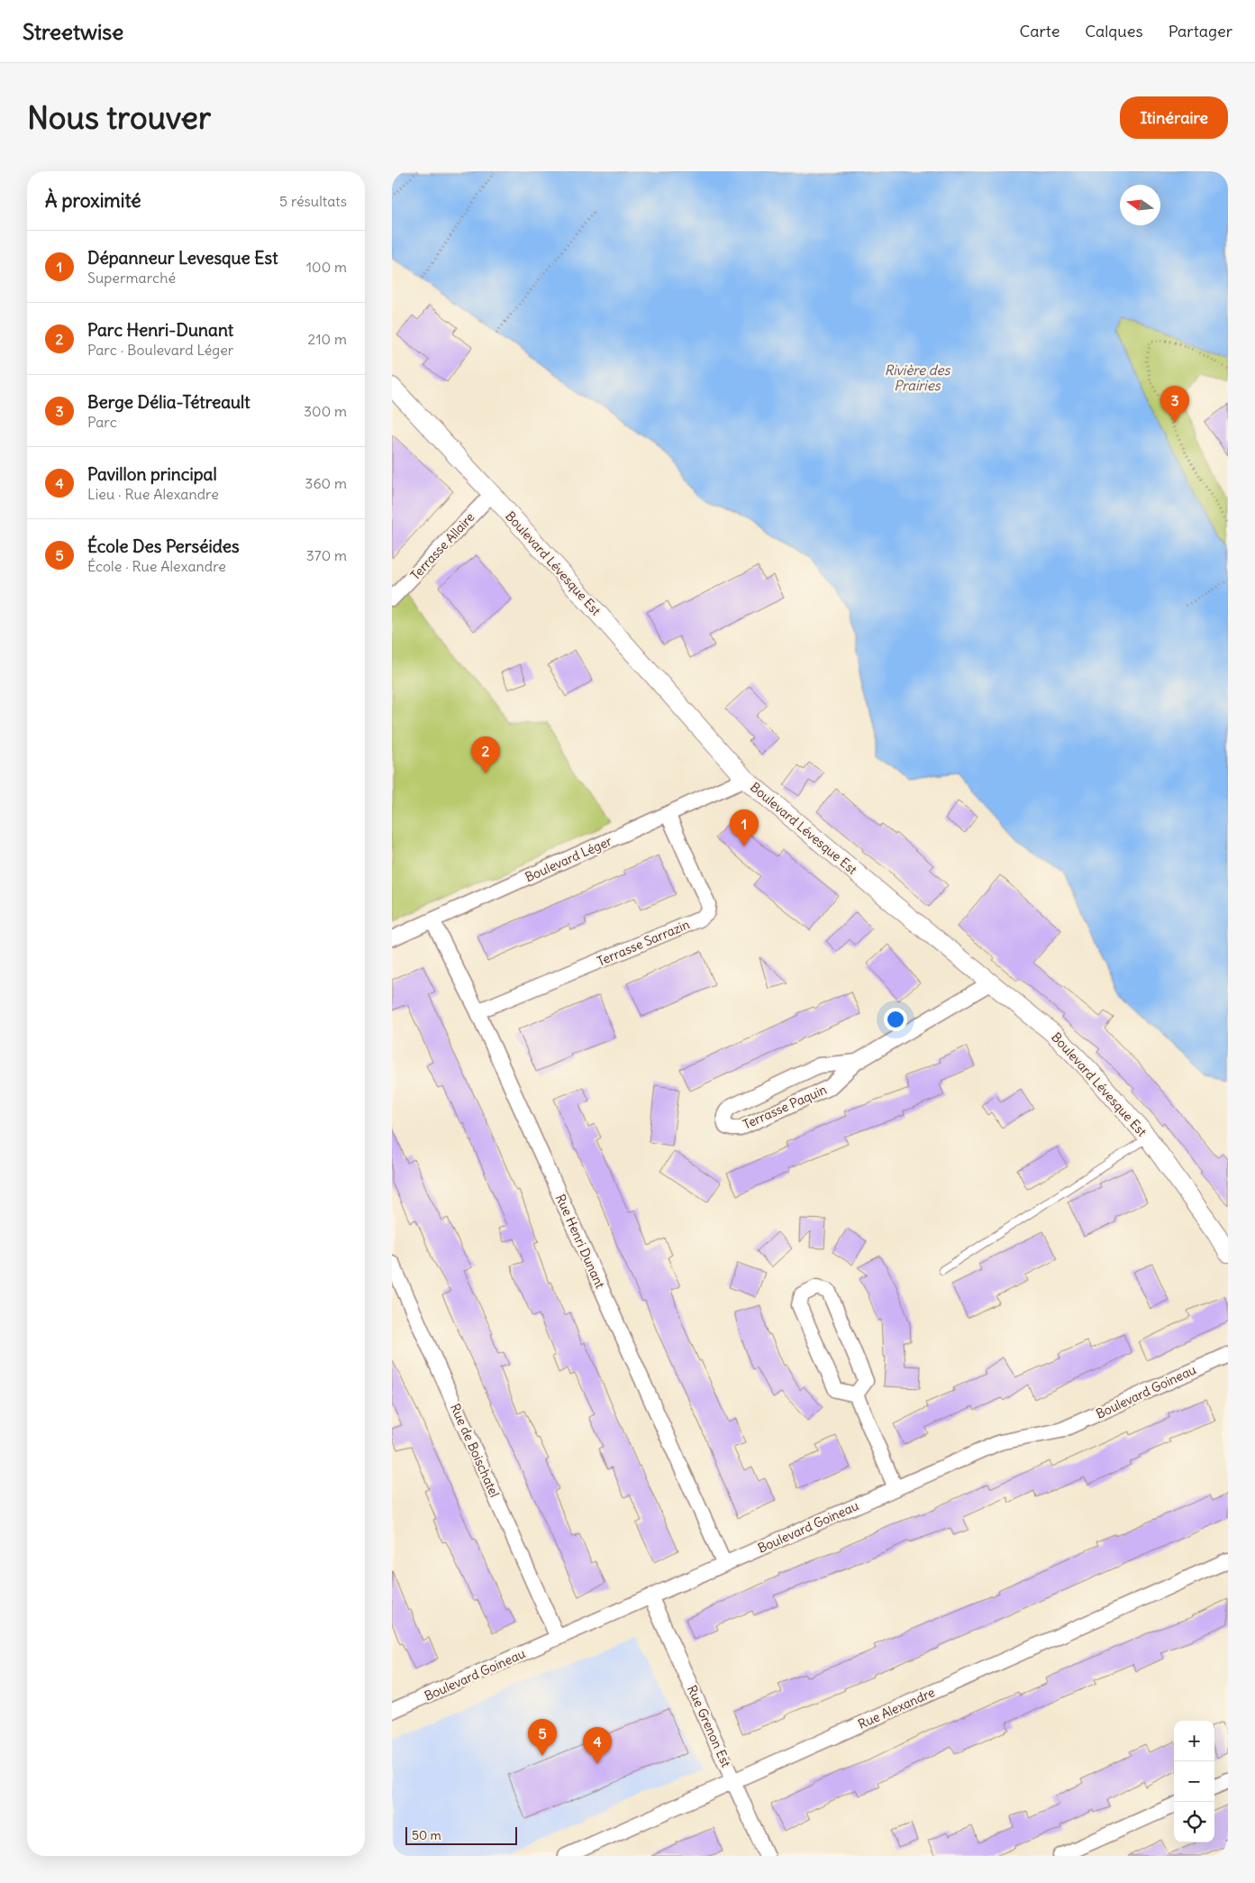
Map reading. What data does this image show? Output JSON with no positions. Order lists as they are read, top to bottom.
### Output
{
  "streets": {
    "street": [
      "Terrasse Allaire",
      "Boulevard Lévesque Est",
      "Boulevard Léger",
      "Terrasse Sarrazin",
      "Terrasse Paquin",
      "Rue Henri Dunant",
      "Boulevard Goineau",
      "Rue de Boischatel",
      "Rue Alexandre",
      "Rue Grenon Est"
    ]
  },
  "crossings": [
    ["Terrasse Allaire", "Boulevard Lévesque Est"],
    ["Boulevard Lévesque Est", "Boulevard Léger"],
    ["Boulevard Lévesque Est", "Terrasse Paquin"],
    ["Boulevard Léger", "Terrasse Sarrazin"],
    ["Boulevard Léger", "Rue Henri Dunant"],
    ["Terrasse Sarrazin", "Rue Henri Dunant"],
    ["Rue Henri Dunant", "Boulevard Goineau"],
    ["Boulevard Goineau", "Rue de Boischatel"],
    ["Boulevard Goineau", "Rue Grenon Est"],
    ["Rue Alexandre", "Rue Grenon Est"]
  ],
  "water": ["Rivière des Prairies"],
  "scale_bar": "50 m",
  "north": "left",
  "page": {
    "header": "Streetwise",
    "nav": ["Carte", "Calques", "Partager"],
    "buttons": "Itinéraire",
    "title": "Nous trouver",
    "heading": ["À proximité", "5 résultats"],
    "list": [
      {
        "mark": "1",
        "name": "Dépanneur Levesque Est",
        "note": "Supermarché",
        "value": "100 m"
      },
      {
        "mark": "2",
        "name": "Parc Henri-Dunant",
        "note": "Parc · Boulevard Léger",
        "value": "210 m"
      },
      {
        "mark": "3",
        "name": "Berge Délia-Tétreault",
        "note": "Parc",
        "value": "300 m"
      },
      {
        "mark": "4",
        "name": "Pavillon principal",
        "note": "Lieu · Rue Alexandre",
        "value": "360 m"
      },
      {
        "mark": "5",
        "name": "École Des Perséides",
        "note": "École · Rue Alexandre",
        "value": "370 m"
      }
    ],
    "pins": [
      "3",
      "2",
      "1",
      "5",
      "4"
    ],
    "map_buttons": ["+", "−"],
    "scale": "50 m"
  }
}
